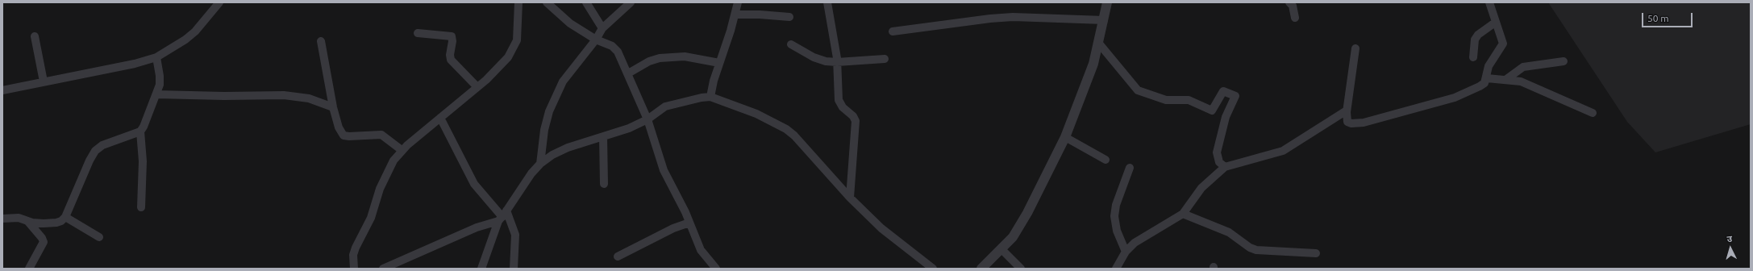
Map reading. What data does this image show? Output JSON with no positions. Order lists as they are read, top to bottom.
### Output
{
  "scale_bar": "50 m",
  "north": "top"
}
